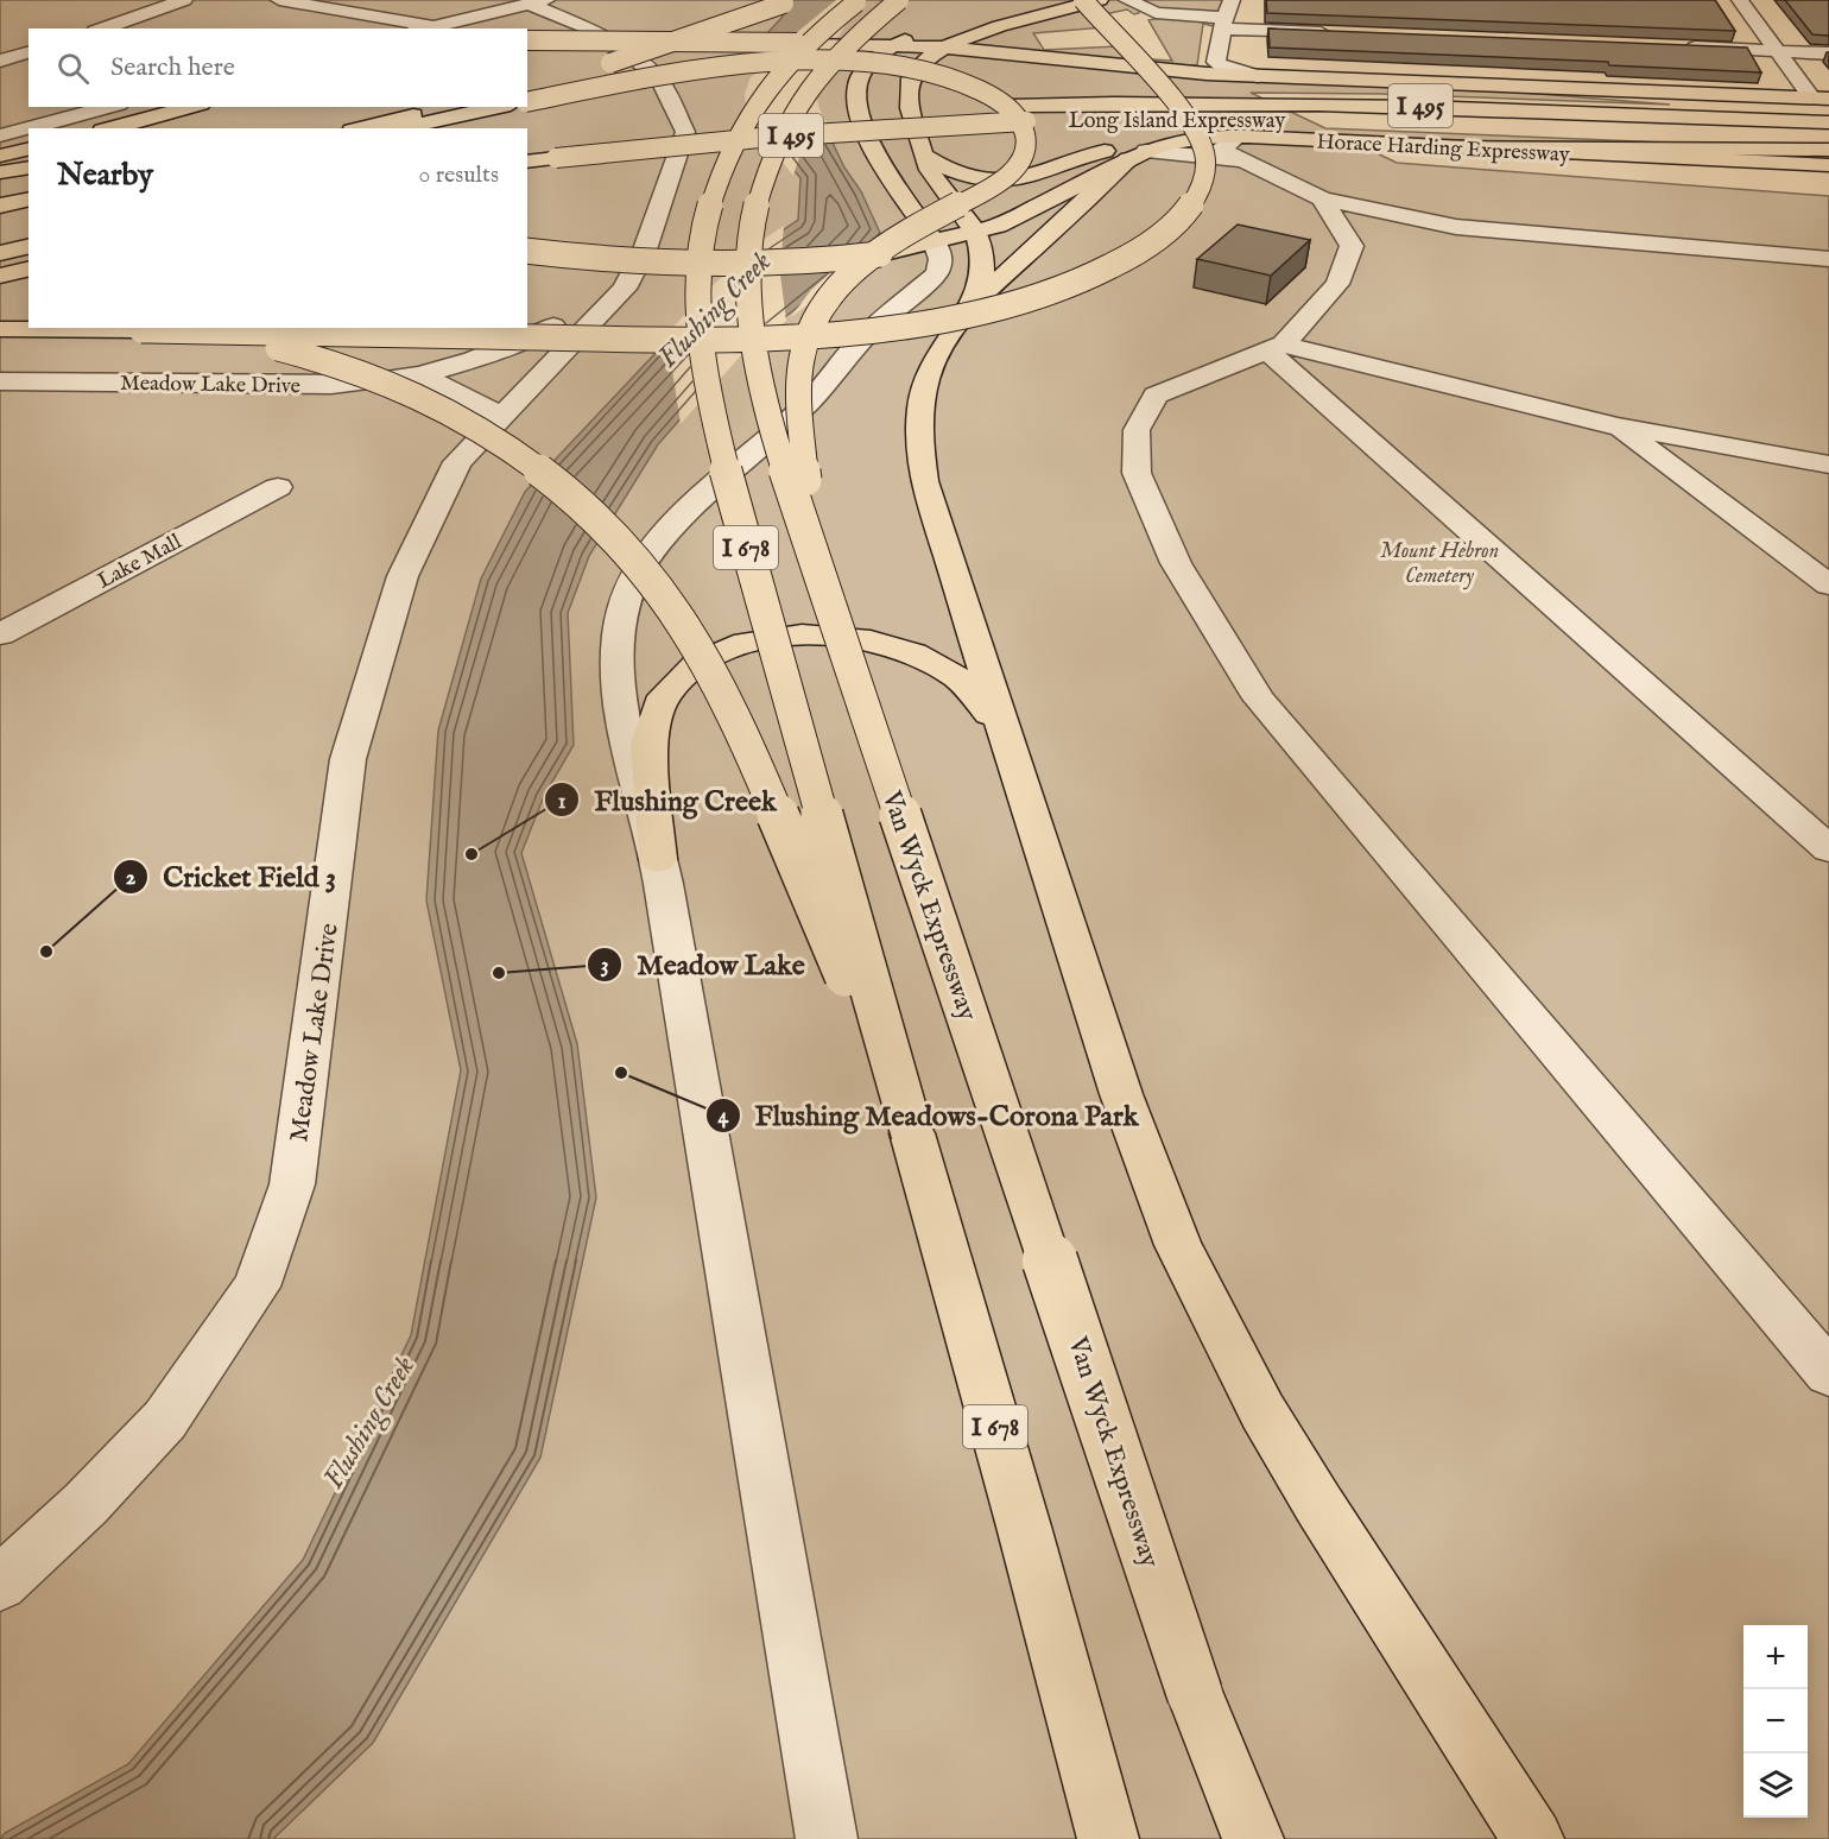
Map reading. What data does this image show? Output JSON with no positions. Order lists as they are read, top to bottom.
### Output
{
  "streets": {
    "main road": [
      "I 495",
      "Long Island Expressway",
      "Horace Harding Expressway",
      "I 678",
      "Van Wyck Expressway"
    ],
    "street": ["Meadow Lake Drive", "Lake Mall"]
  },
  "water": ["Flushing Creek"],
  "parks": ["Mount Hebron Cemetery"],
  "places": [
    "Flushing Creek",
    "Cricket Field 3",
    "Meadow Lake",
    "Flushing Meadows-Corona Park"
  ],
  "page": {
    "search": "Search here",
    "heading": ["Nearby", "0 results"],
    "map_buttons": ["+", "−"]
  }
}
